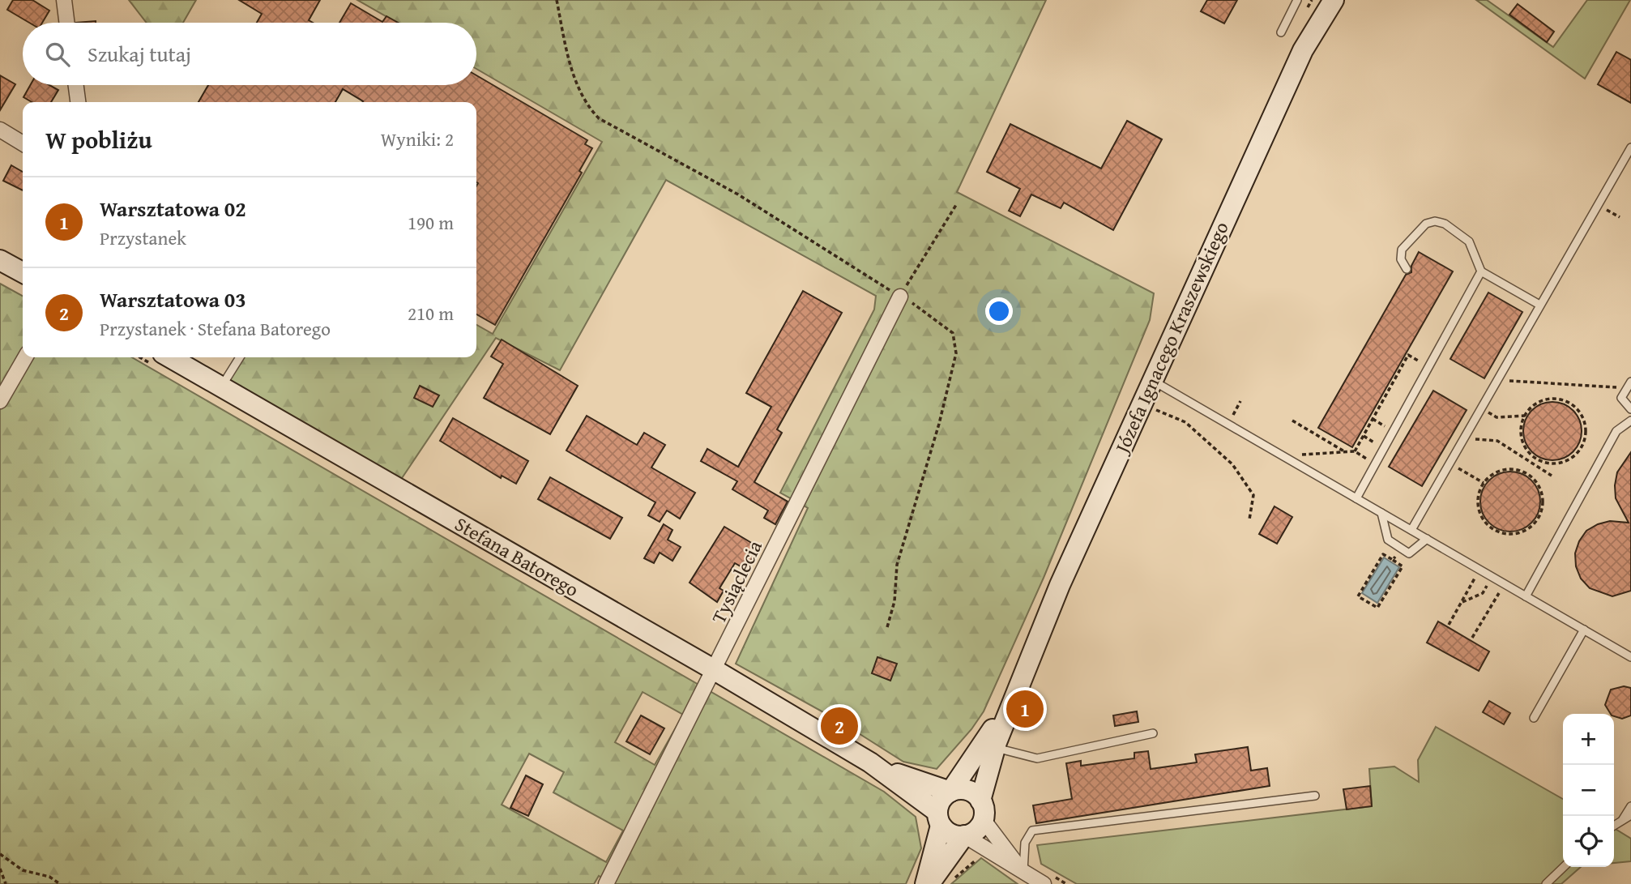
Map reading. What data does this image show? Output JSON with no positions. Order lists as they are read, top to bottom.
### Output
{
  "streets": {
    "street": ["Józefa Ignacego Kraszewskiego", "Stefana Batorego", "Tysiąclecia"]
  },
  "crossings": [
    ["Józefa Ignacego Kraszewskiego", "Stefana Batorego"],
    ["Stefana Batorego", "Tysiąclecia"]
  ],
  "page": {
    "search": "Szukaj tutaj",
    "heading": ["W pobliżu", "Wyniki: 2"],
    "list": [
      {
        "mark": "1",
        "name": "Warsztatowa 02",
        "note": "Przystanek",
        "value": "190 m"
      },
      {
        "mark": "2",
        "name": "Warsztatowa 03",
        "note": "Przystanek · Stefana Batorego",
        "value": "210 m"
      }
    ],
    "pins": ["1", "2"],
    "map_buttons": ["+", "−"]
  }
}
